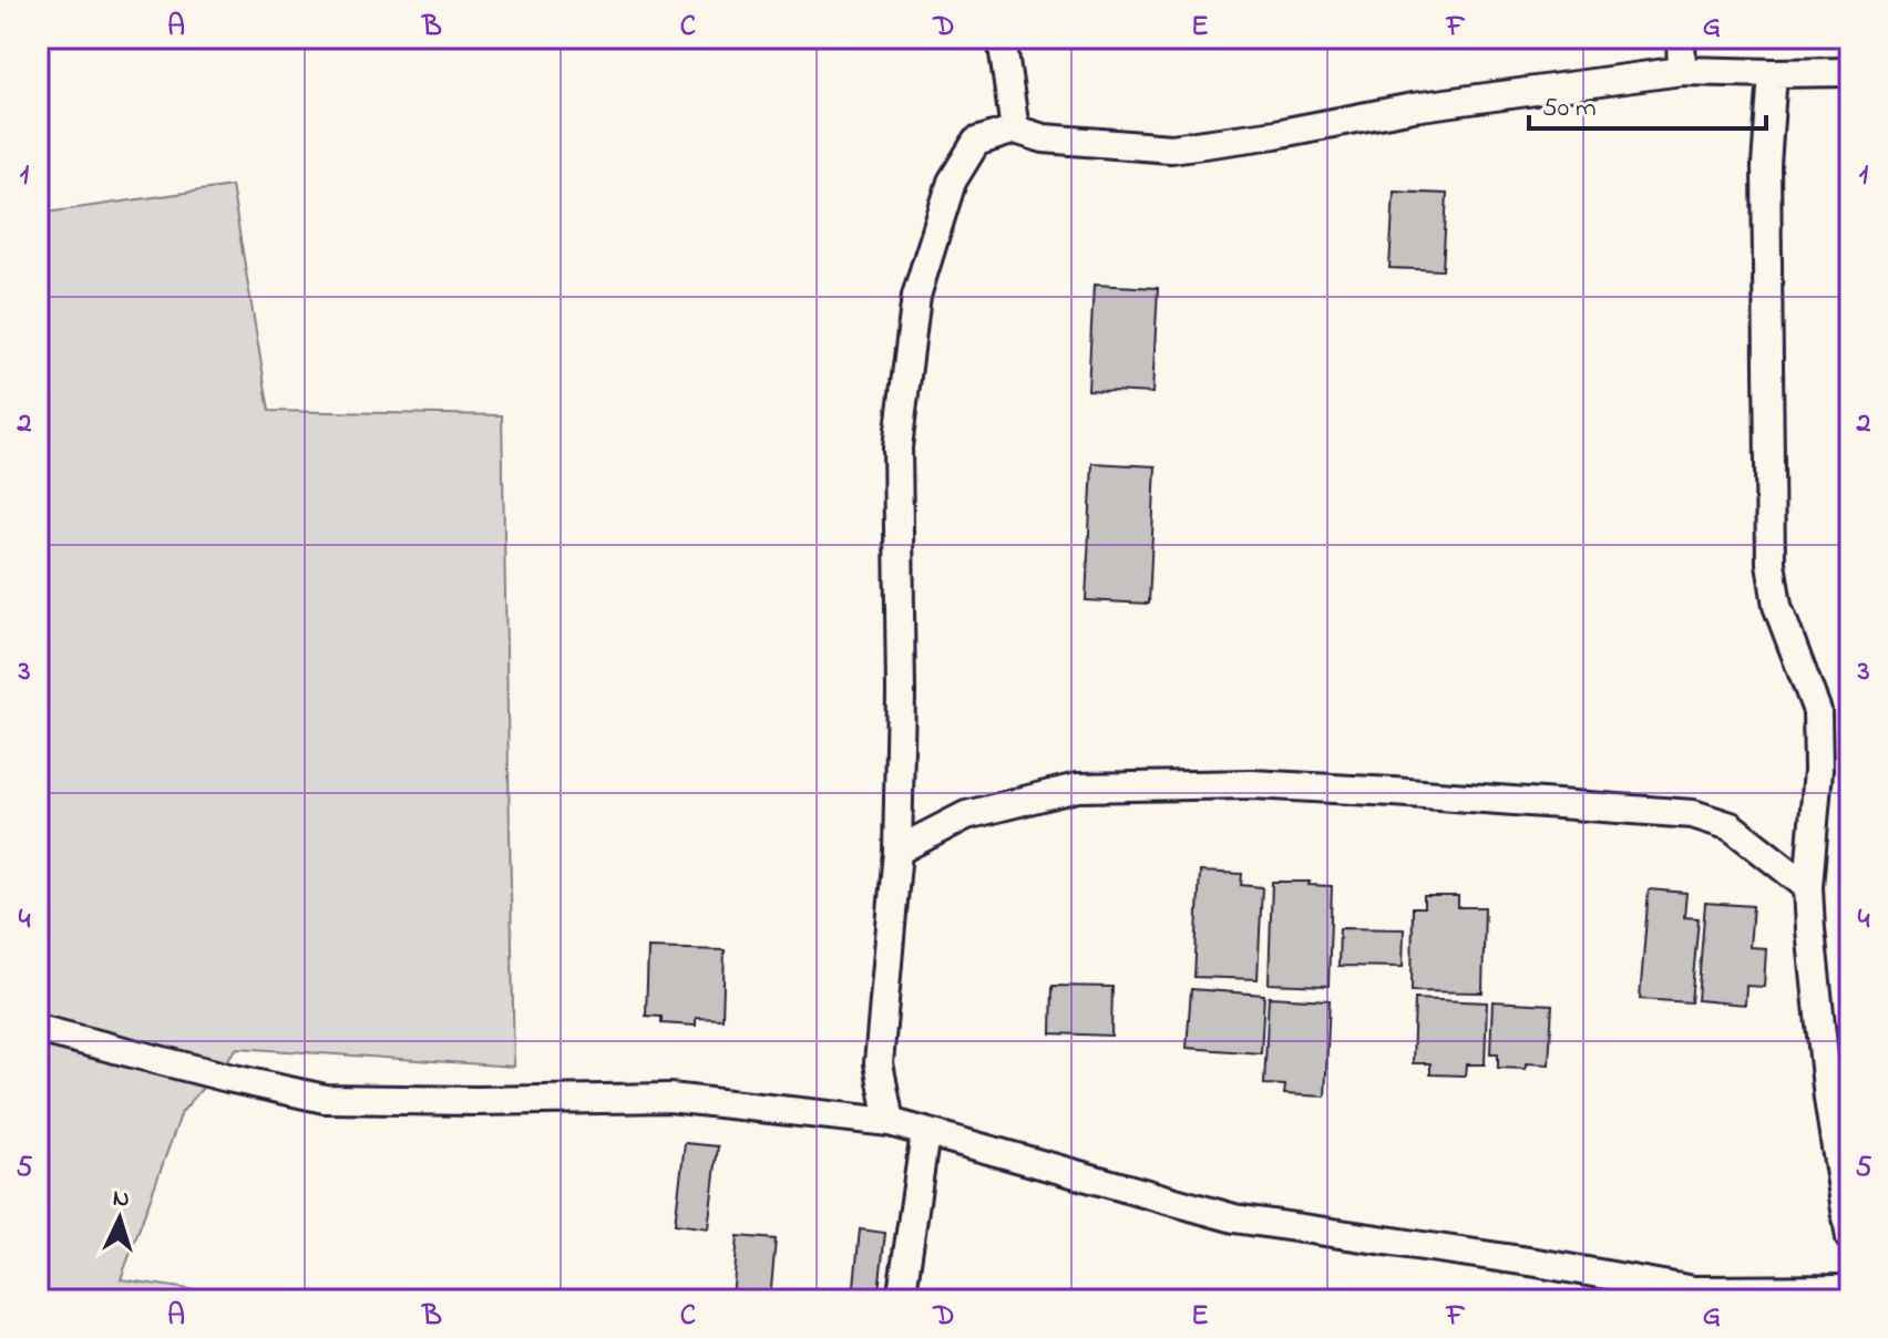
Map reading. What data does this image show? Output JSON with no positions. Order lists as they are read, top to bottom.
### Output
{
  "scale_bar": "50 m",
  "north": "top",
  "grid": {
    "columns": [
      "A",
      "B",
      "C",
      "D",
      "E",
      "F",
      "G"
    ],
    "rows": [
      "1",
      "2",
      "3",
      "4",
      "5"
    ]
  }
}
